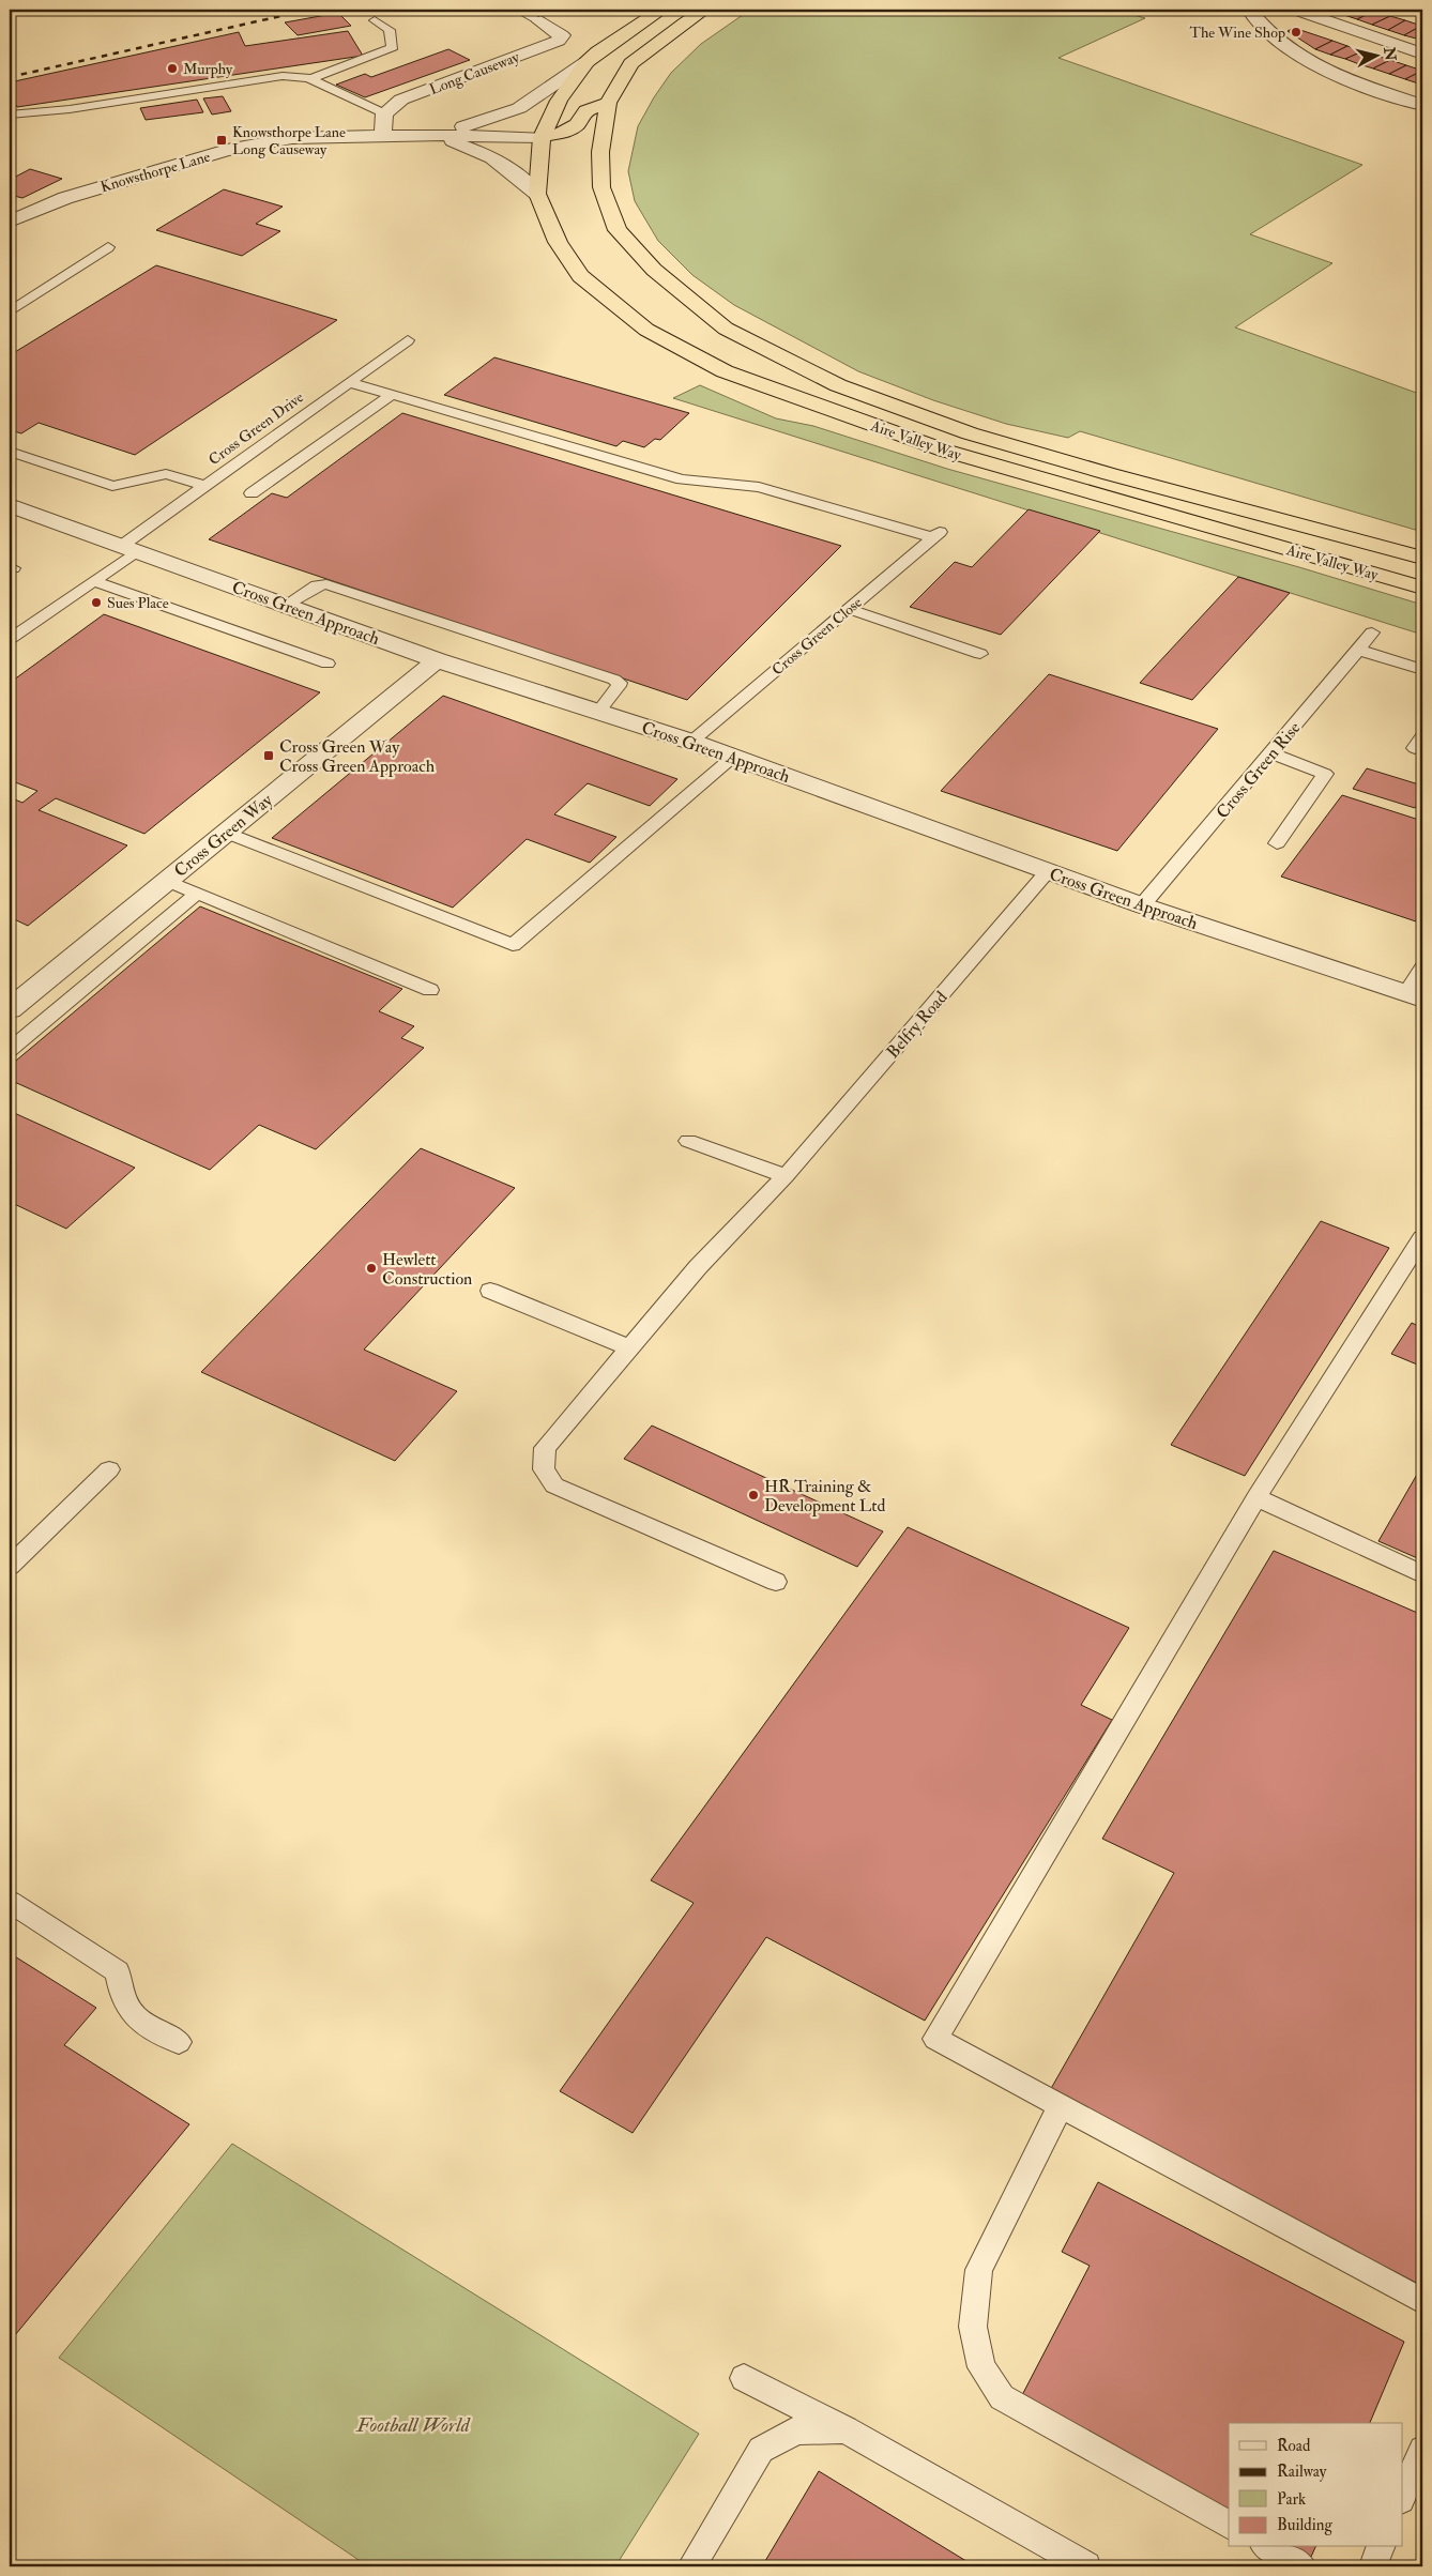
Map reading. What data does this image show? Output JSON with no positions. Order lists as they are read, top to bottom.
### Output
{
  "streets": {
    "highway": ["Aire Valley Way"],
    "street": [
      "Long Causeway",
      "Knowsthorpe Lane",
      "Cross Green Approach",
      "Cross Green Way"
    ],
    "lane": [
      "Cross Green Drive",
      "Cross Green Close",
      "Cross Green Rise",
      "Belfry Road"
    ]
  },
  "crossings": [
    ["Knowsthorpe Lane", "Aire Valley Way"],
    ["Cross Green Drive", "Cross Green Approach"],
    ["Cross Green Approach", "Cross Green Close"],
    ["Cross Green Approach", "Cross Green Rise"],
    ["Cross Green Approach", "Cross Green Way"],
    ["Cross Green Approach", "Belfry Road"]
  ],
  "parks": ["Football World"],
  "places": {
    "other": [
      "The Wine Shop",
      "Murphy",
      "Sues Place",
      "Hewlett Construction",
      "HR Training & Development Ltd"
    ],
    "transit": ["Knowsthorpe Lane Long Causeway", "Cross Green Way Cross Green Approach"]
  },
  "legend": [
    "Road",
    "Railway",
    "Park",
    "Building"
  ],
  "north": "right"
}
